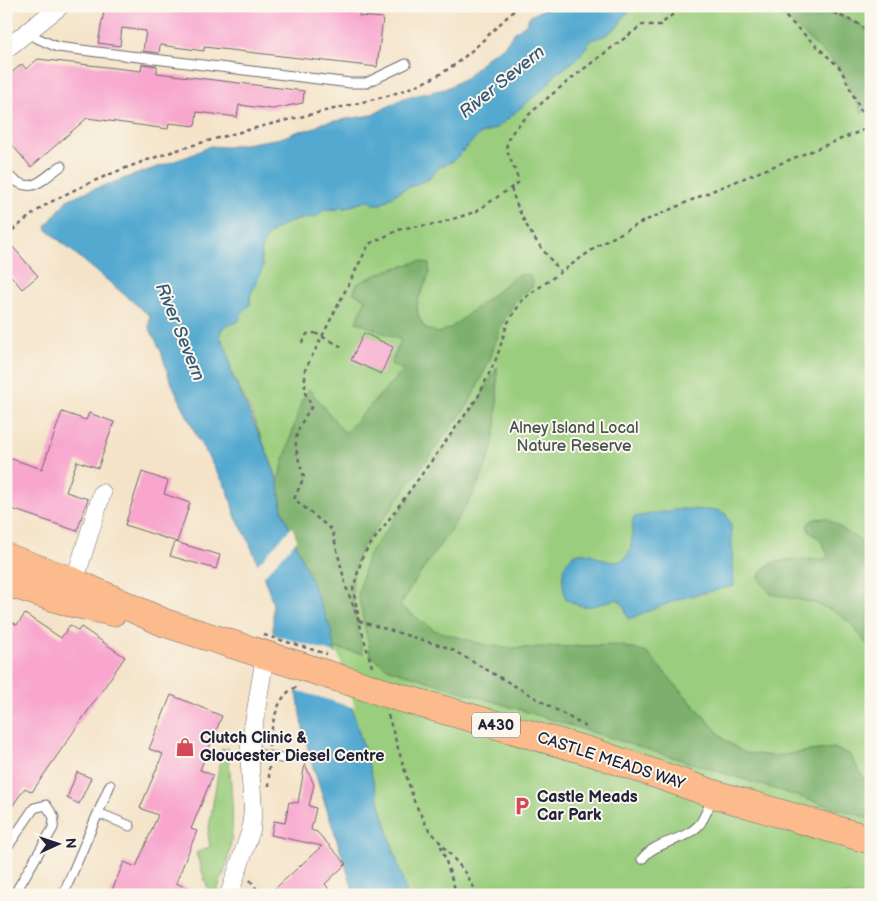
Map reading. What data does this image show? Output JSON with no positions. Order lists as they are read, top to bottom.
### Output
{
  "streets": {
    "main road": ["A430", "CASTLE MEADS WAY"]
  },
  "crossings": [
    ["A430", "CASTLE MEADS WAY"]
  ],
  "water": ["River Severn"],
  "parks": ["Alney Island Local Nature Reserve"],
  "places": {
    "shop": ["Clutch Clinic & Gloucester Diesel Centre"],
    "parking": ["Castle Meads Car Park"]
  },
  "north": "right"
}
